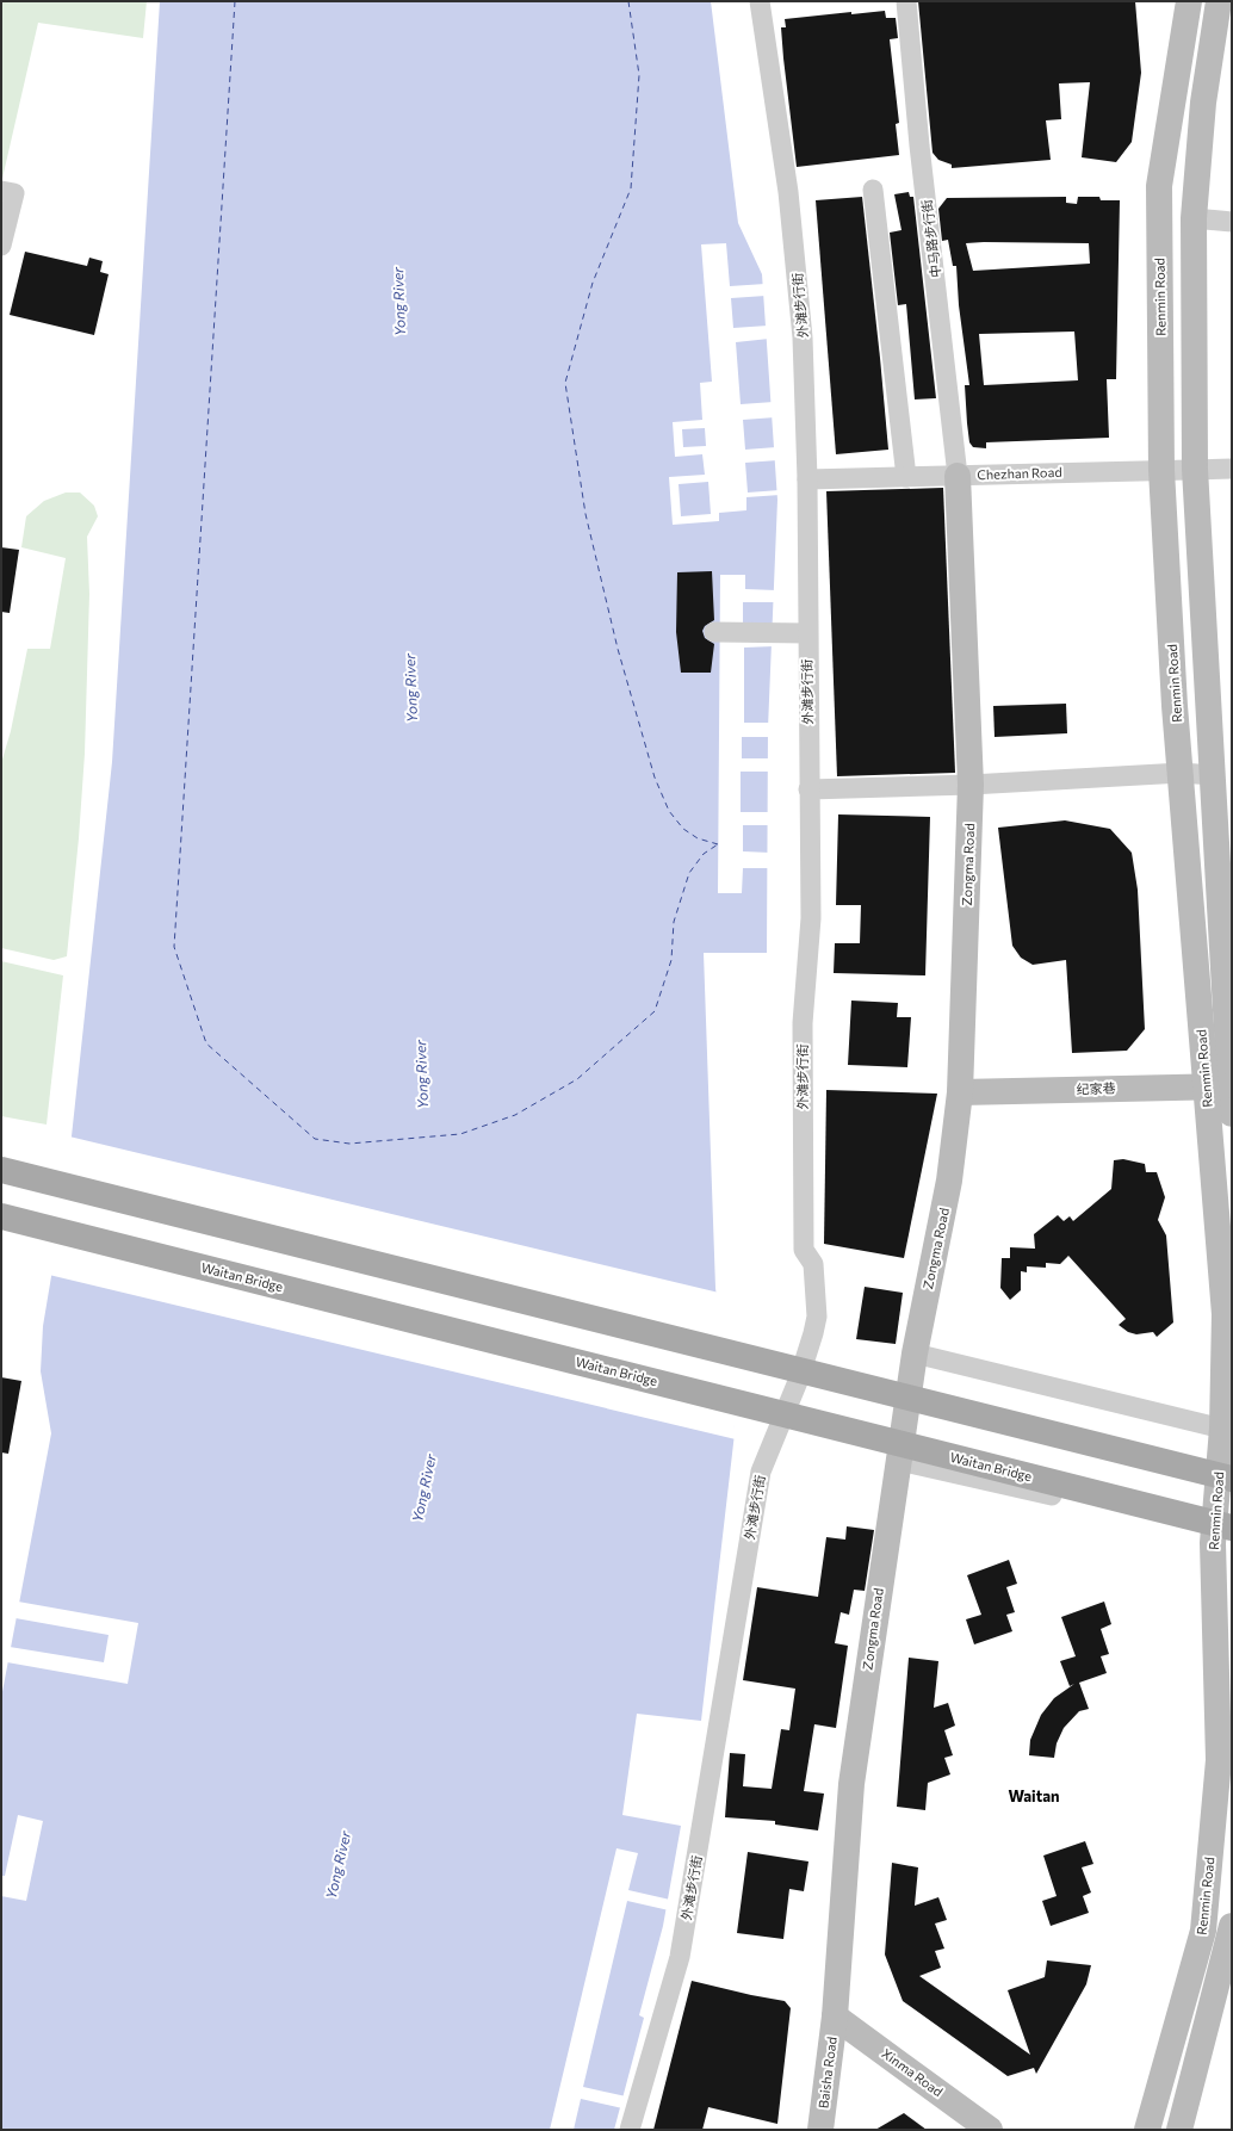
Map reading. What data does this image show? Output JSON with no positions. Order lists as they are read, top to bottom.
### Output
{
  "streets": {
    "main road": [
      "Renmin Road",
      "Zongma Road",
      "纪家巷",
      "Waitan Bridge",
      "Baisha Road",
      "Xinma Road"
    ],
    "street": ["中马路步行街", "外滩步行街", "Chezhan Road"]
  },
  "crossings": [
    ["中马路步行街", "Chezhan Road"],
    ["中马路步行街", "Zongma Road"],
    ["Renmin Road", "Chezhan Road"],
    ["Renmin Road", "纪家巷"],
    ["Renmin Road", "Waitan Bridge"],
    ["外滩步行街", "Chezhan Road"],
    ["Chezhan Road", "Zongma Road"],
    ["Zongma Road", "纪家巷"],
    ["Zongma Road", "Baisha Road"],
    ["Zongma Road", "Xinma Road"],
    ["Baisha Road", "Xinma Road"]
  ],
  "districts": ["Waitan"],
  "water": ["Yong River"]
}
